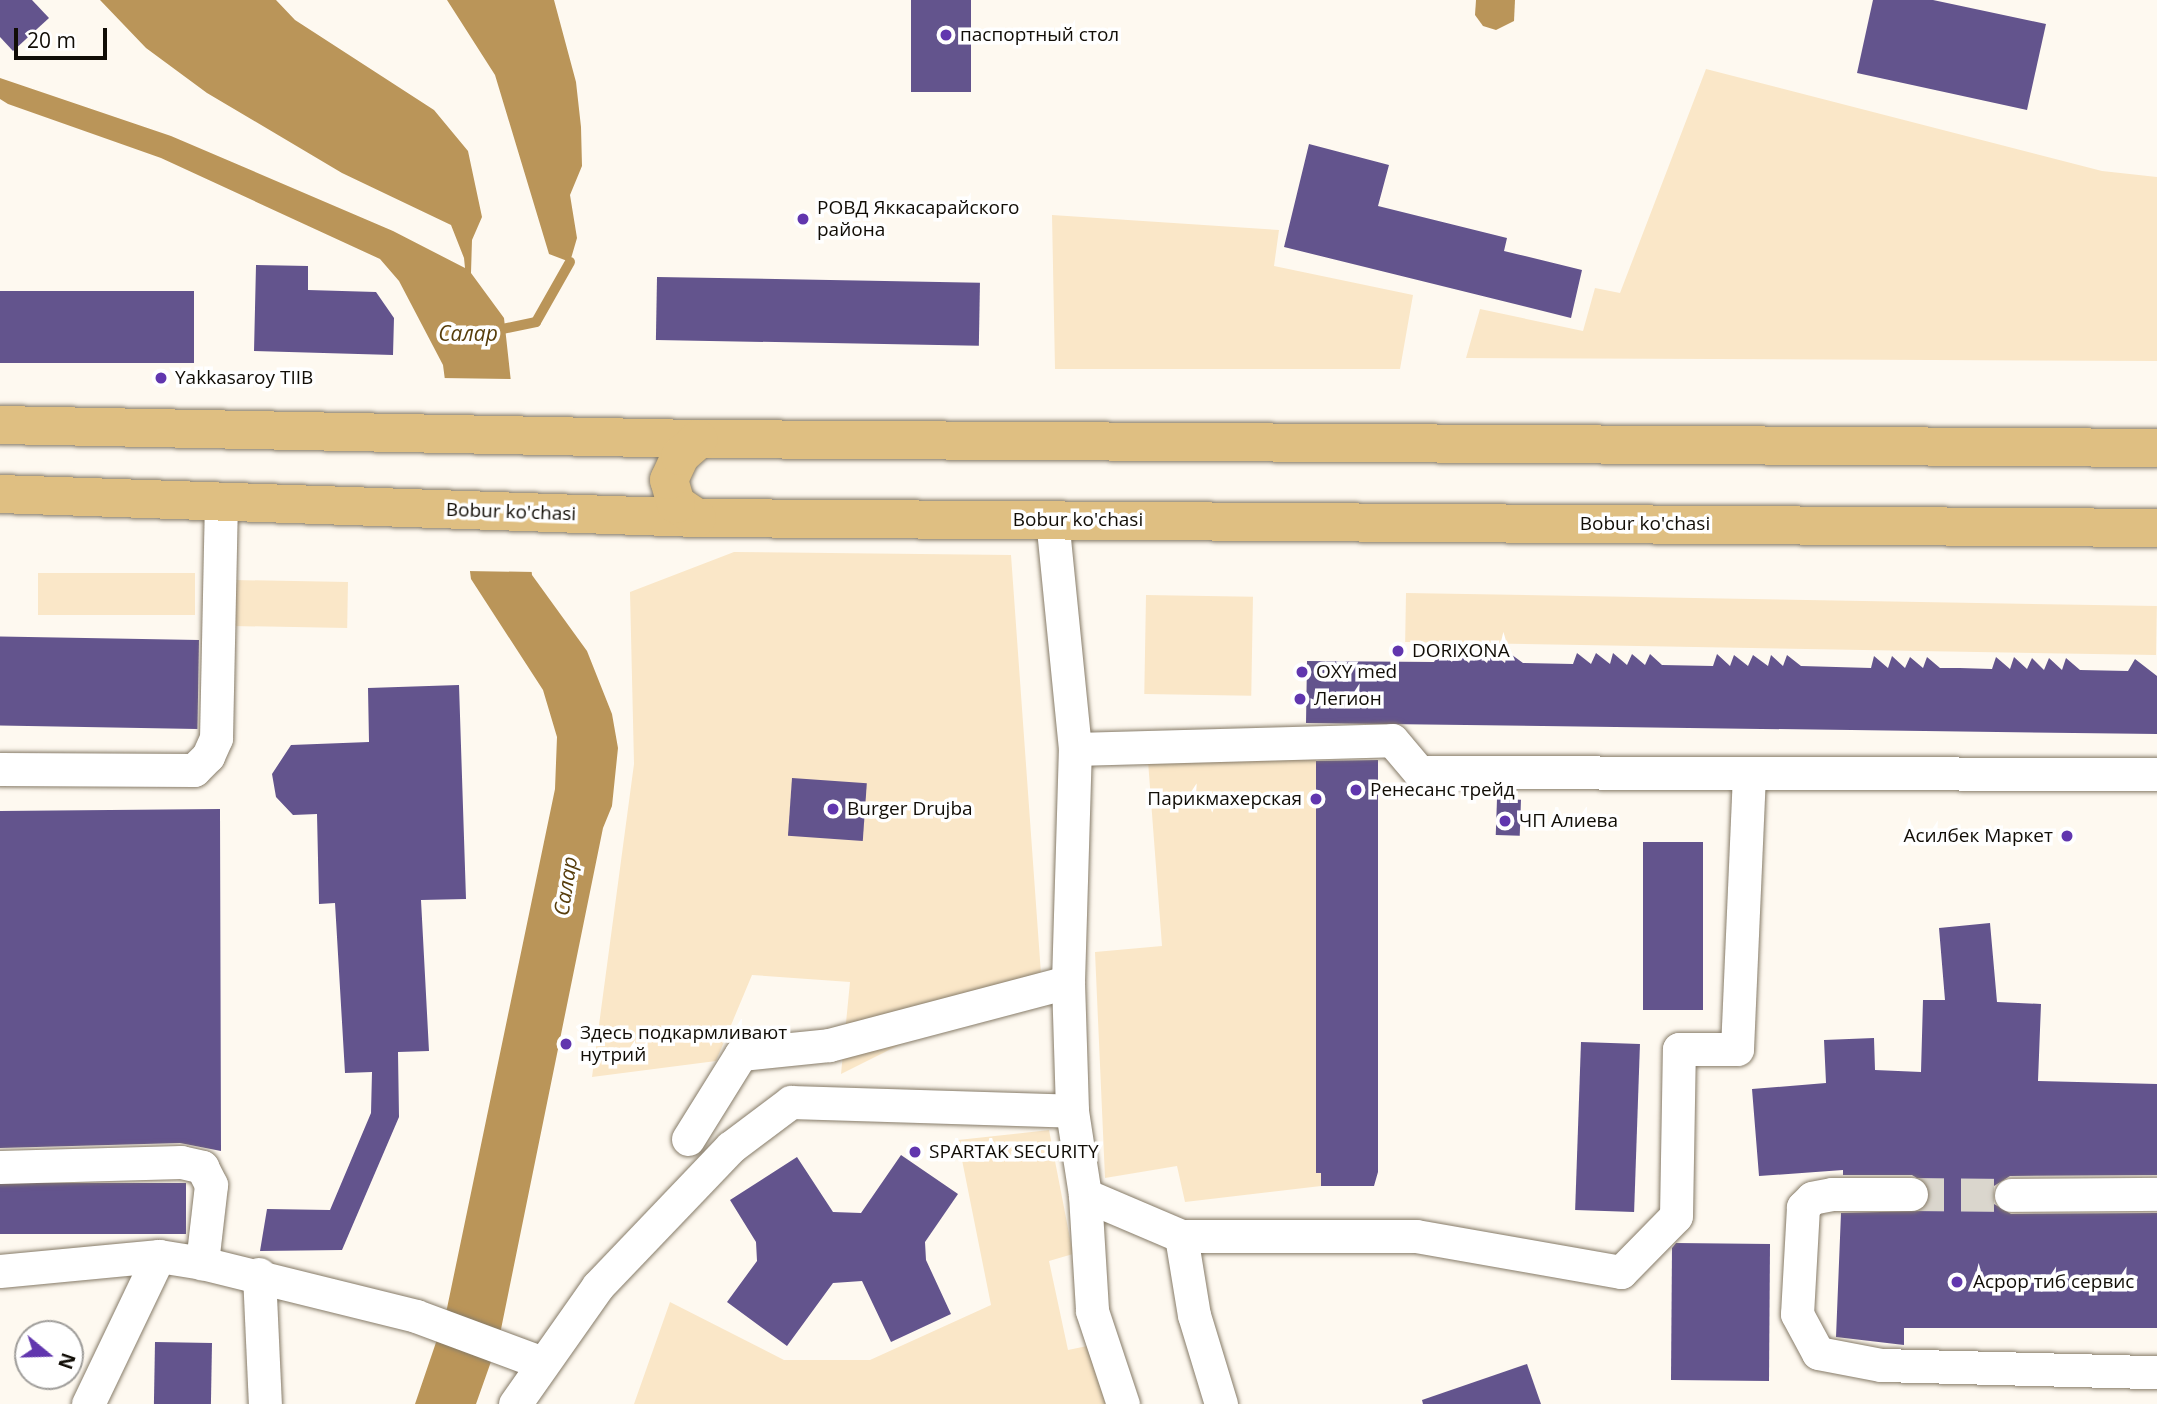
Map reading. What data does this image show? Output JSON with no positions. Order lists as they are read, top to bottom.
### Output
{
  "streets": {
    "main road": ["Bobur ko'chasi"]
  },
  "water": ["Салар"],
  "places": [
    "паспортный стол",
    "РОВД Яккасарайского района",
    "Yakkasaroy TIIB",
    "DORIXONA",
    "OXY med",
    "Легион",
    "Ренесанс трейд",
    "Парикмахерская",
    "Burger Drujba",
    "ЧП Алиева",
    "Асилбек Маркет",
    "Здесь подкармливают нутрий",
    "SPARTAK SECURITY",
    "Асрор тиб сервис"
  ],
  "scale_bar": "20 m",
  "north": "right"
}
